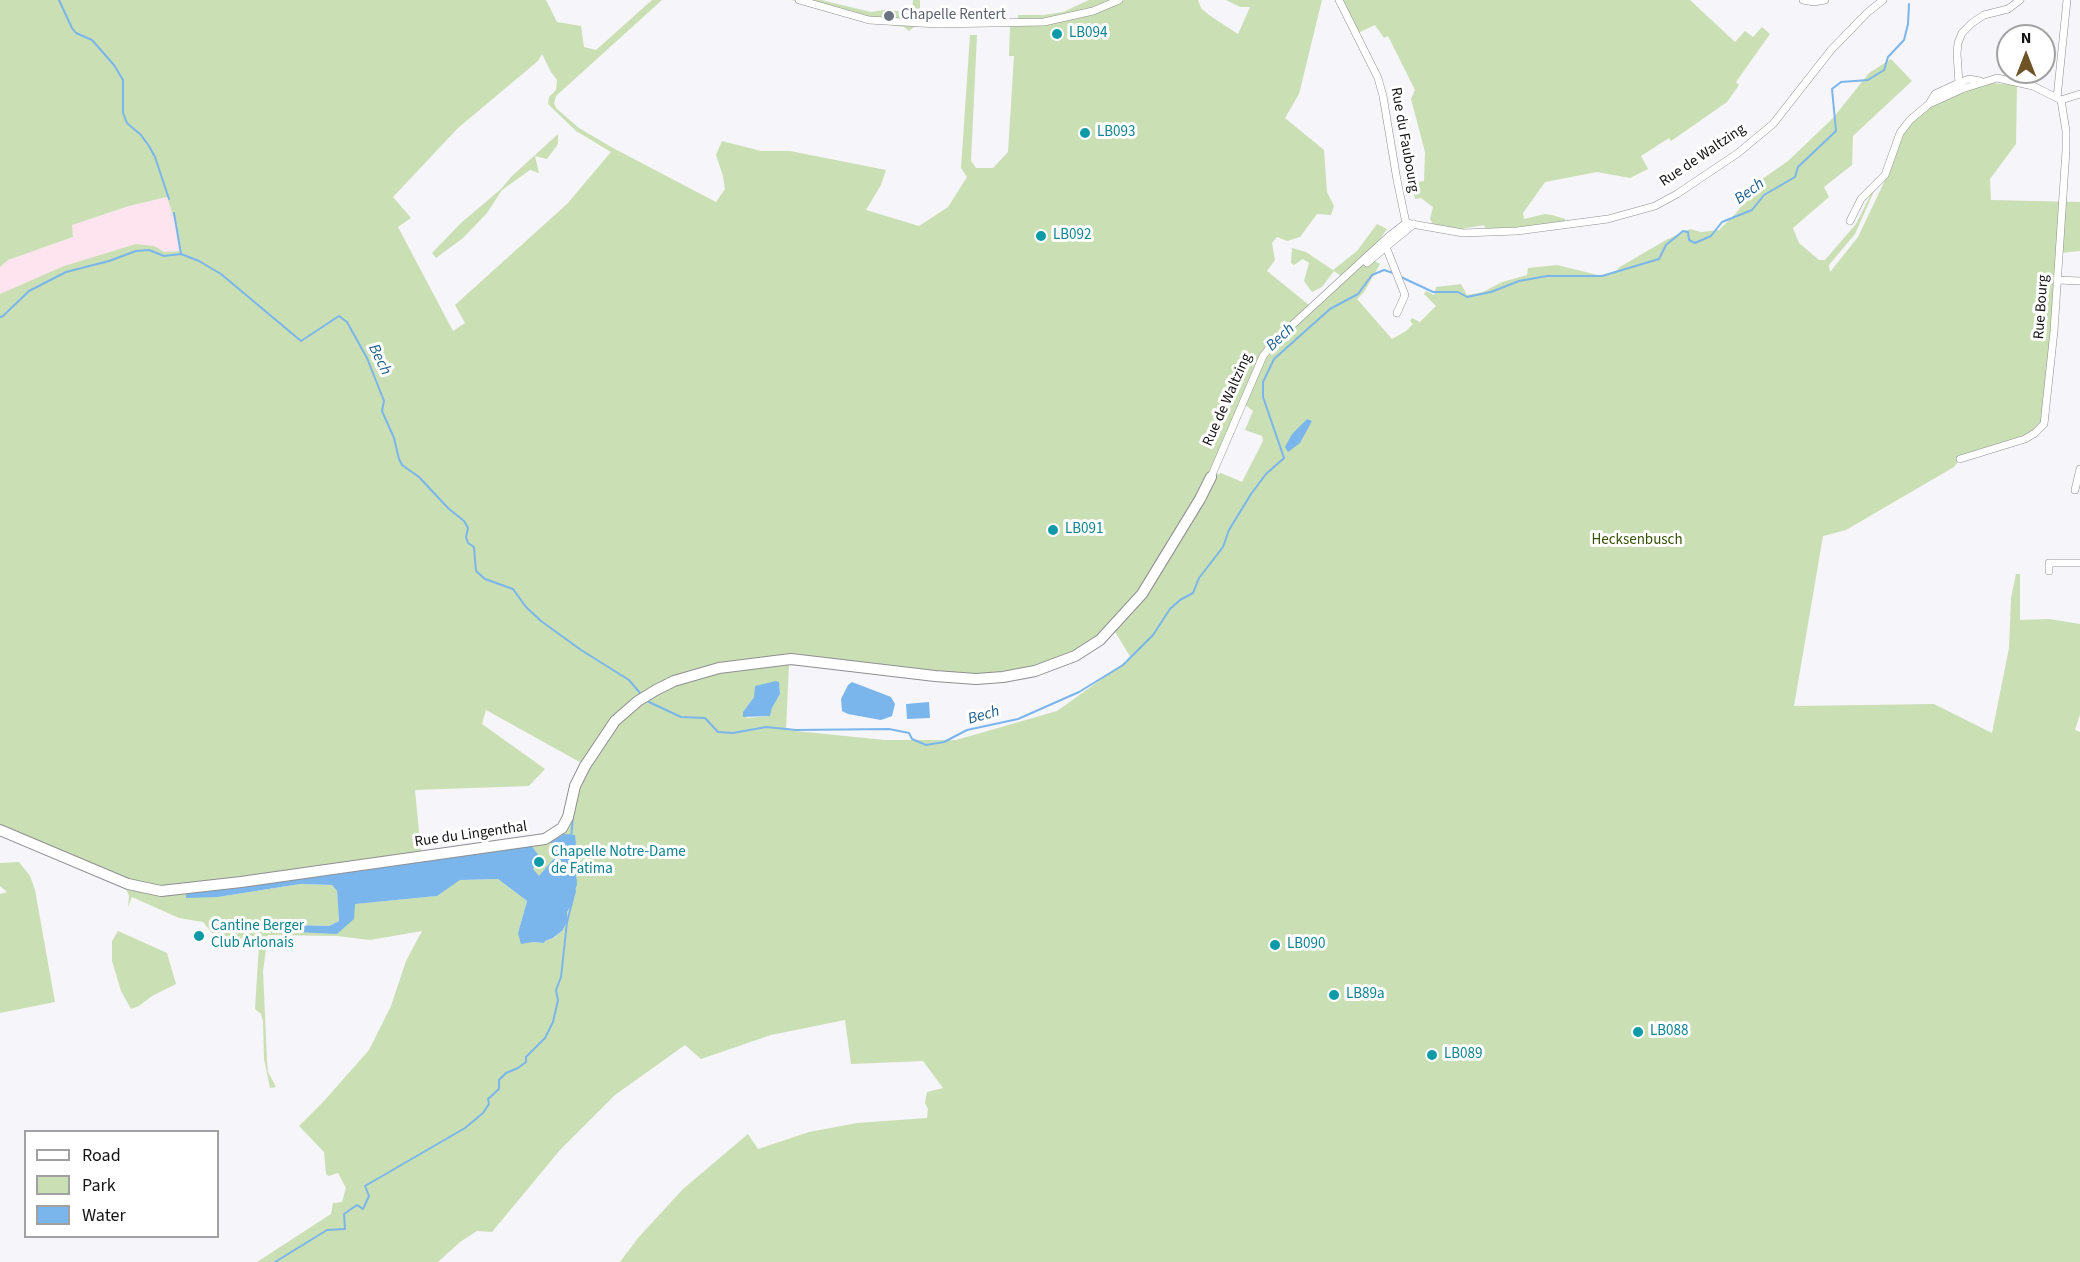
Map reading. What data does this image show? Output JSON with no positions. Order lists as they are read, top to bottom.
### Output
{
  "streets": {
    "street": [
      "Rue du Faubourg",
      "Rue de Waltzing",
      "Rue Bourg",
      "Rue du Lingenthal"
    ]
  },
  "crossings": [
    ["Rue du Faubourg", "Rue de Waltzing"],
    ["Rue de Waltzing", "Rue du Lingenthal"]
  ],
  "water": ["Bech"],
  "parks": ["Hecksenbusch"],
  "places": [
    "Chapelle Rentert",
    "LB094",
    "LB093",
    "LB092",
    "LB091",
    "Chapelle Notre-Dame de Fatima",
    "Cantine Berger Club Arlonais",
    "LB090",
    "LB89a",
    "LB088",
    "LB089"
  ],
  "legend": ["Road", "Park", "Water"],
  "north": "top"
}
